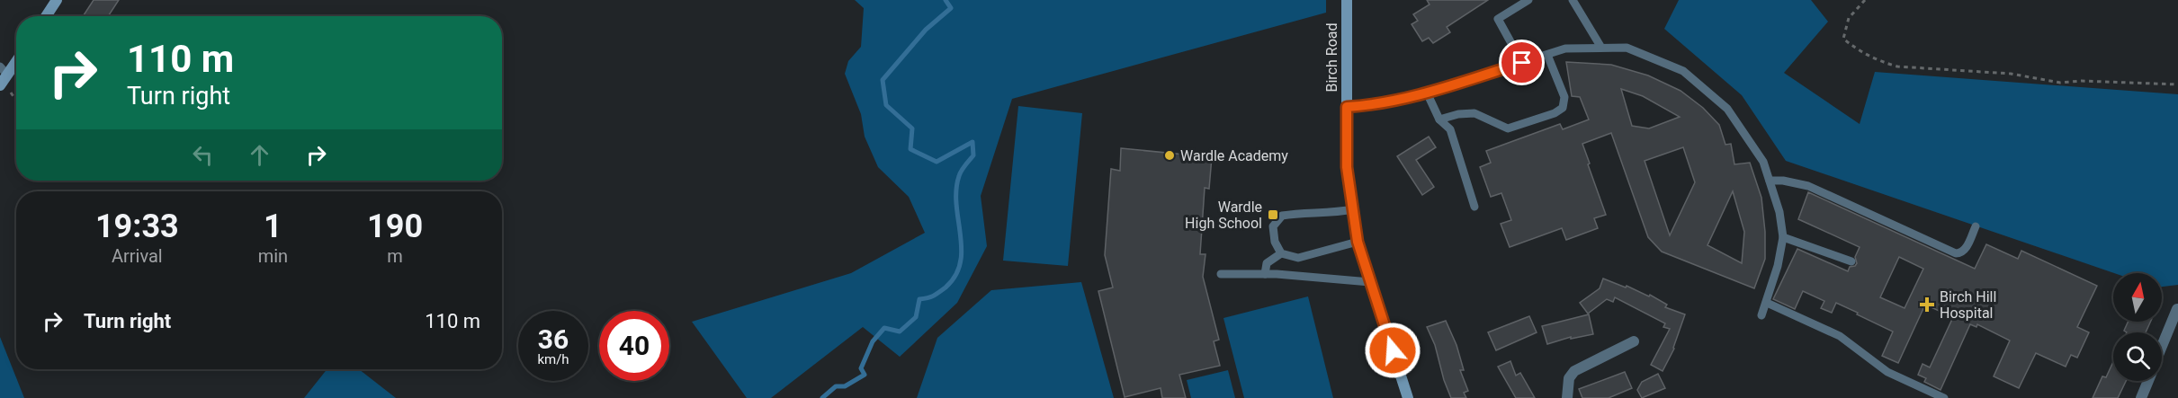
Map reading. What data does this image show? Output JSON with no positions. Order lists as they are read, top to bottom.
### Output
{
  "streets": {
    "street": ["Birch Road"]
  },
  "places": {
    "other": ["Wardle Academy"],
    "transit": ["Wardle High School"],
    "health": ["Birch Hill Hospital"]
  },
  "north": "top",
  "page": {
    "turn": ["110 m", "Turn right"],
    "eta": [
      "19:33",
      "Arrival",
      "1",
      "min",
      "190",
      "m"
    ],
    "list": [
      {
        "name": "Turn right",
        "value": "110 m"
      }
    ],
    "speed": "36 km/h",
    "limit": "40"
  }
}
